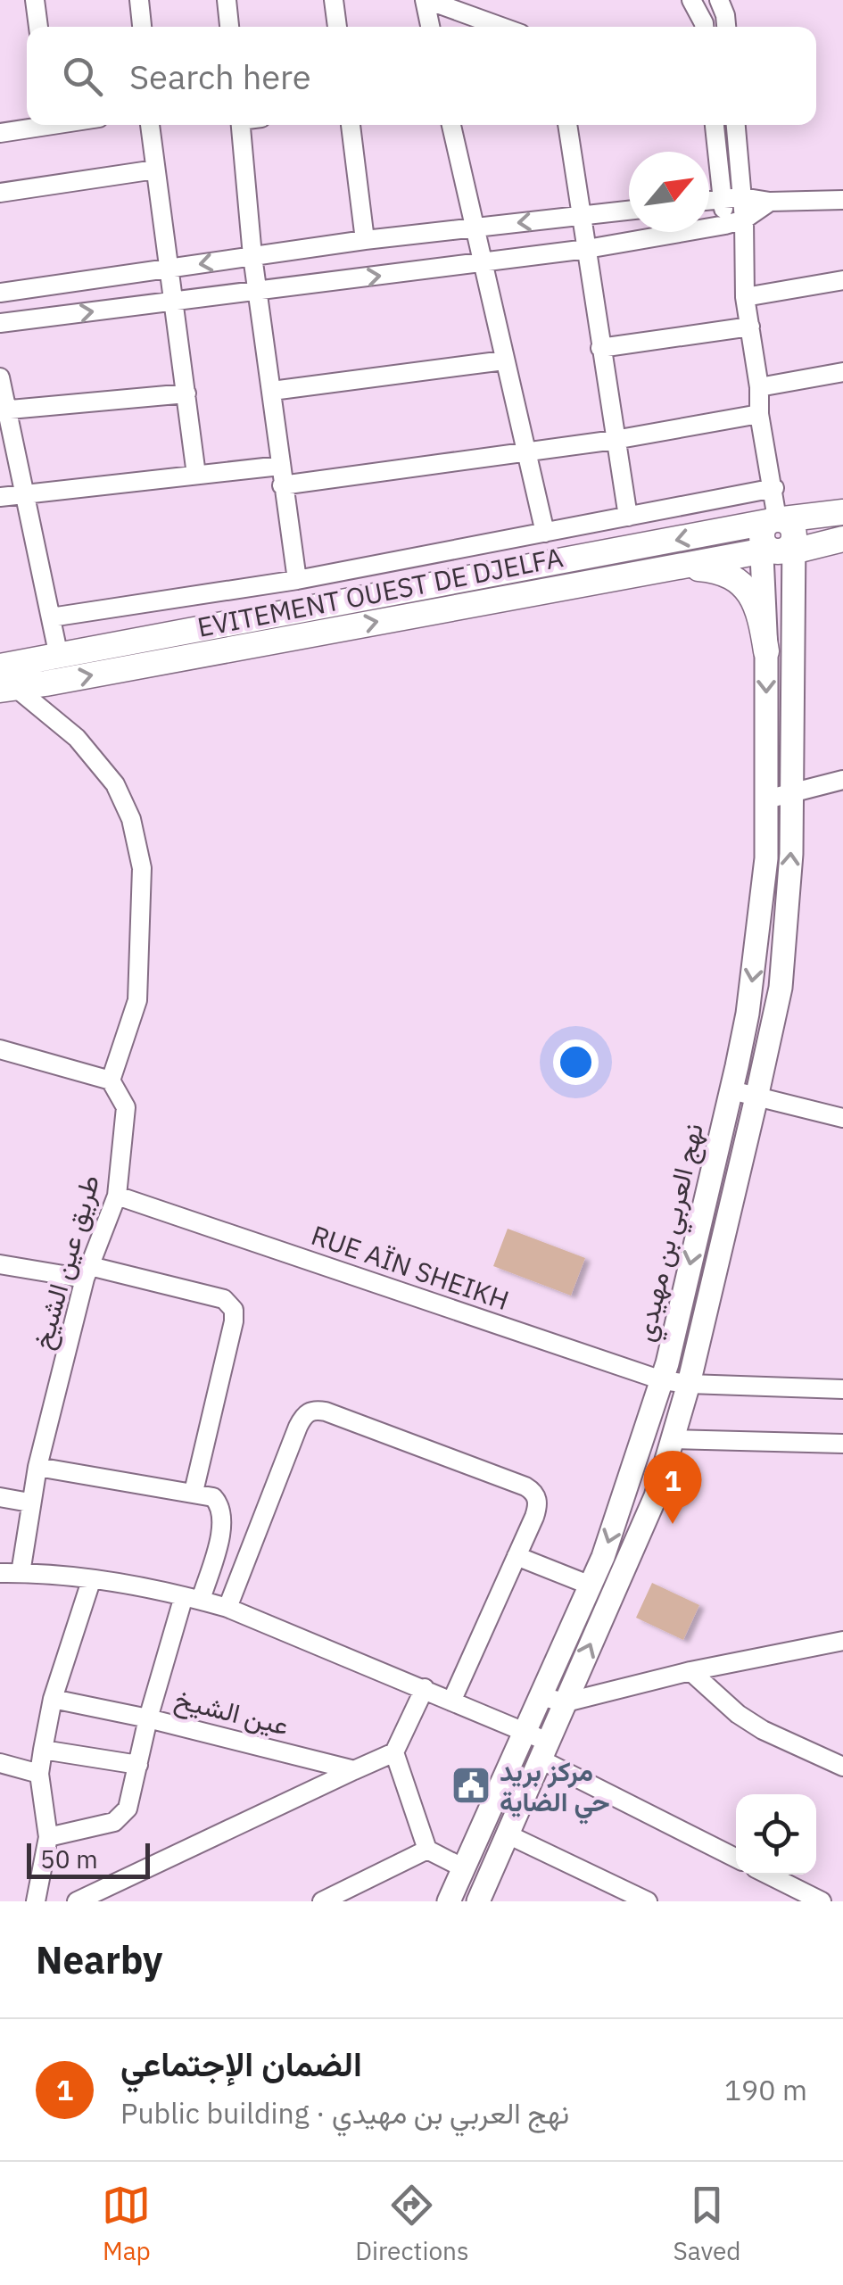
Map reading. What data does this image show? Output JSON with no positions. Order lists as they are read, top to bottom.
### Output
{
  "streets": {
    "highway": ["EVITEMENT OUEST DE DJELFA"],
    "main road": ["نهج العربي بن مهيدي"],
    "street": ["طريق عين الشيخ", "RUE AÏN SHEIKH", "عين الشيخ"]
  },
  "crossings": [
    ["EVITEMENT OUEST DE DJELFA", "نهج العربي بن مهيدي"],
    ["نهج العربي بن مهيدي", "RUE AÏN SHEIKH"],
    ["طريق عين الشيخ", "RUE AÏN SHEIKH"]
  ],
  "places": {
    "public building": ["مركز بريد حي الضاية"]
  },
  "scale_bar": "50 m",
  "north": "top right",
  "page": {
    "search": "Search here",
    "pins": "1",
    "scale": "50 m",
    "heading": "Nearby",
    "list": [
      {
        "mark": "1",
        "name": "الضمان الإجتماعي",
        "note": "Public building · نهج العربي بن مهيدي",
        "value": "190 m"
      }
    ],
    "nav": ["Map", "Directions", "Saved"]
  }
}
